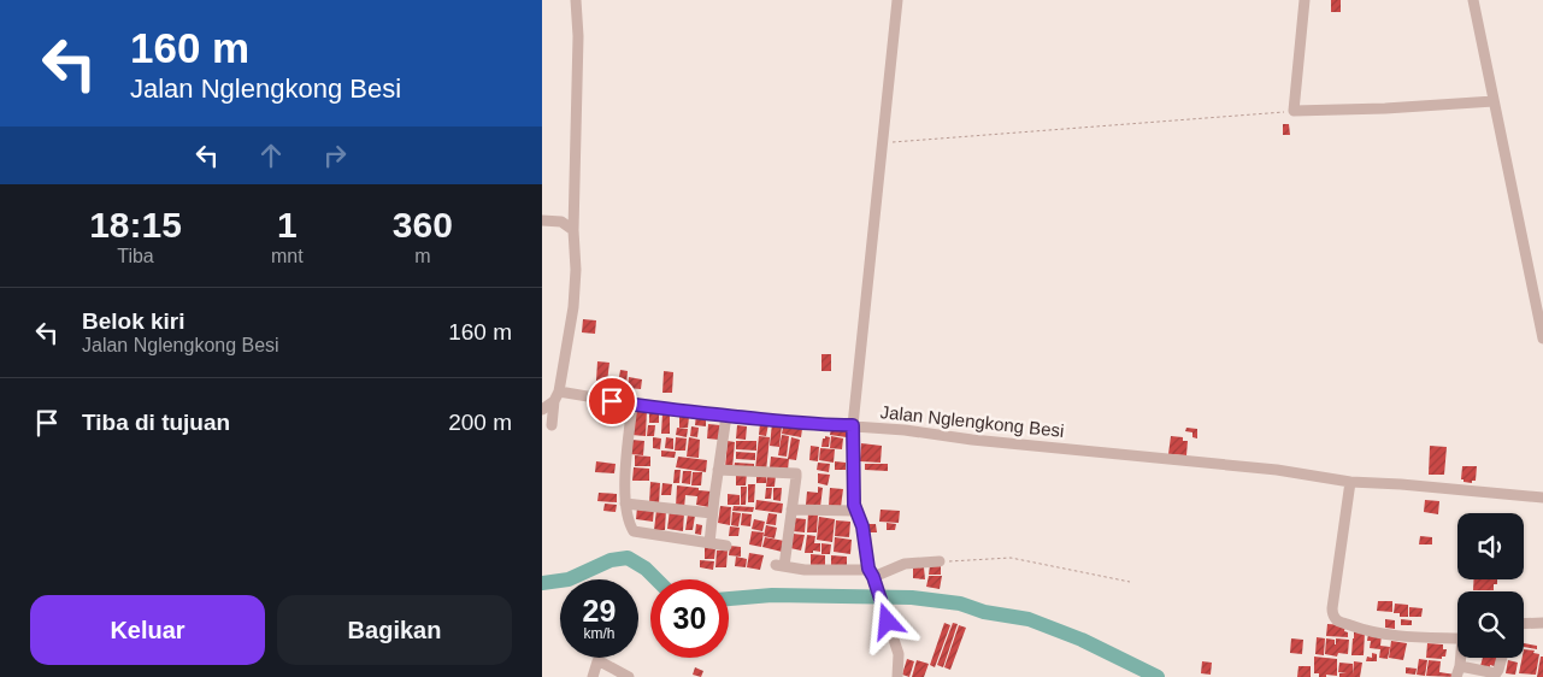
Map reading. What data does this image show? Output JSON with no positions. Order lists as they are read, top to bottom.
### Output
{
  "streets": {
    "street": ["Jalan Nglengkong Besi"]
  },
  "page": {
    "turn": ["160 m", "Jalan Nglengkong Besi"],
    "eta": [
      "18:15",
      "Tiba",
      "1",
      "mnt",
      "360",
      "m"
    ],
    "list": [
      {
        "name": "Belok kiri",
        "note": "Jalan Nglengkong Besi",
        "value": "160 m"
      },
      {
        "name": "Tiba di tujuan",
        "value": "200 m"
      }
    ],
    "speed": "29 km/h",
    "limit": "30",
    "buttons": ["Keluar", "Bagikan"]
  }
}
